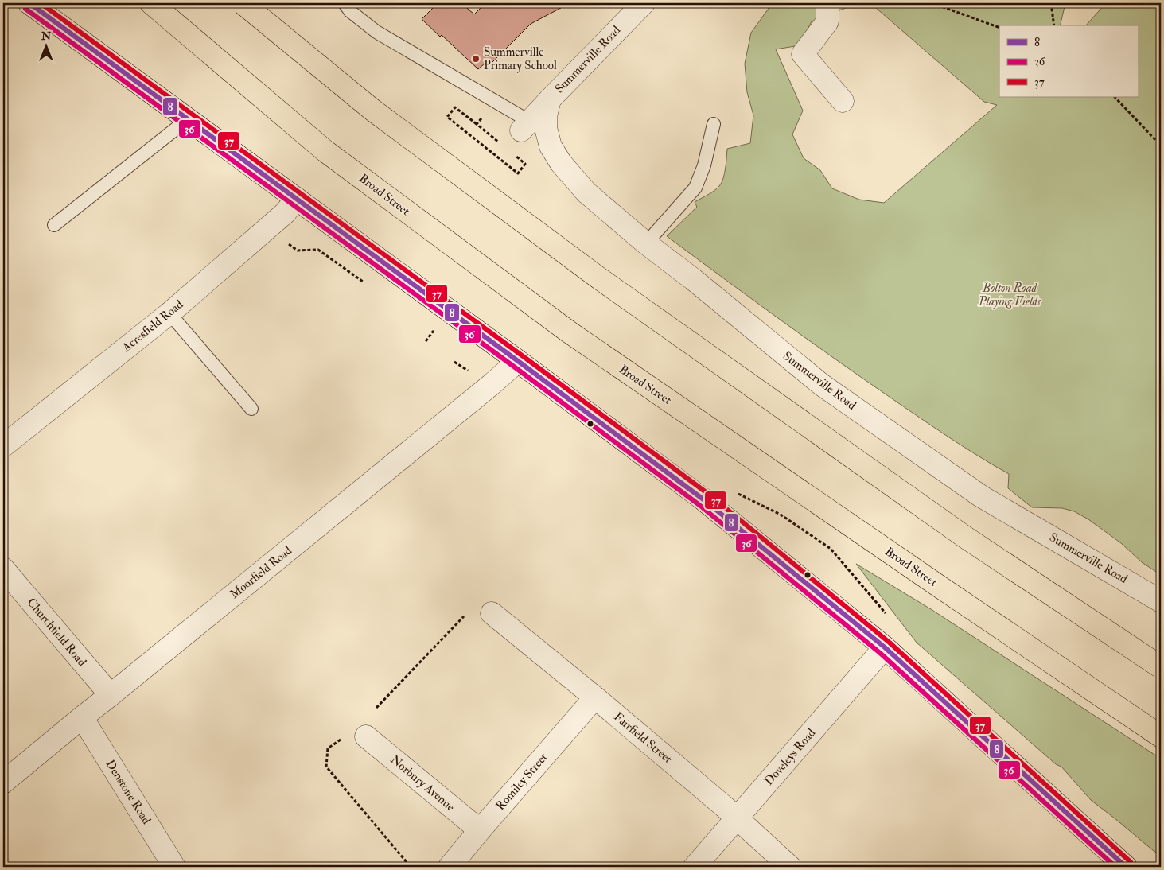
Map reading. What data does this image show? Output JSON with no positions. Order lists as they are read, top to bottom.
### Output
{
  "streets": {
    "highway": ["Broad Street"],
    "street": [
      "Summerville Road",
      "Acresfield Road",
      "Moorfield Road",
      "Churchfield Road",
      "Fairfield Street",
      "Doveleys Road",
      "Romiley Street",
      "Norbury Avenue",
      "Denstone Road"
    ]
  },
  "crossings": [
    ["Moorfield Road", "Churchfield Road"],
    ["Moorfield Road", "Denstone Road"],
    ["Fairfield Street", "Doveleys Road"],
    ["Fairfield Street", "Romiley Street"],
    ["Romiley Street", "Norbury Avenue"]
  ],
  "parks": ["Bolton Road Playing Fields"],
  "places": ["Summerville Primary School"],
  "lines": ["transit line 8", "transit line 37", "transit line 36"],
  "legend": ["8", "36", "37"],
  "north": "top"
}
